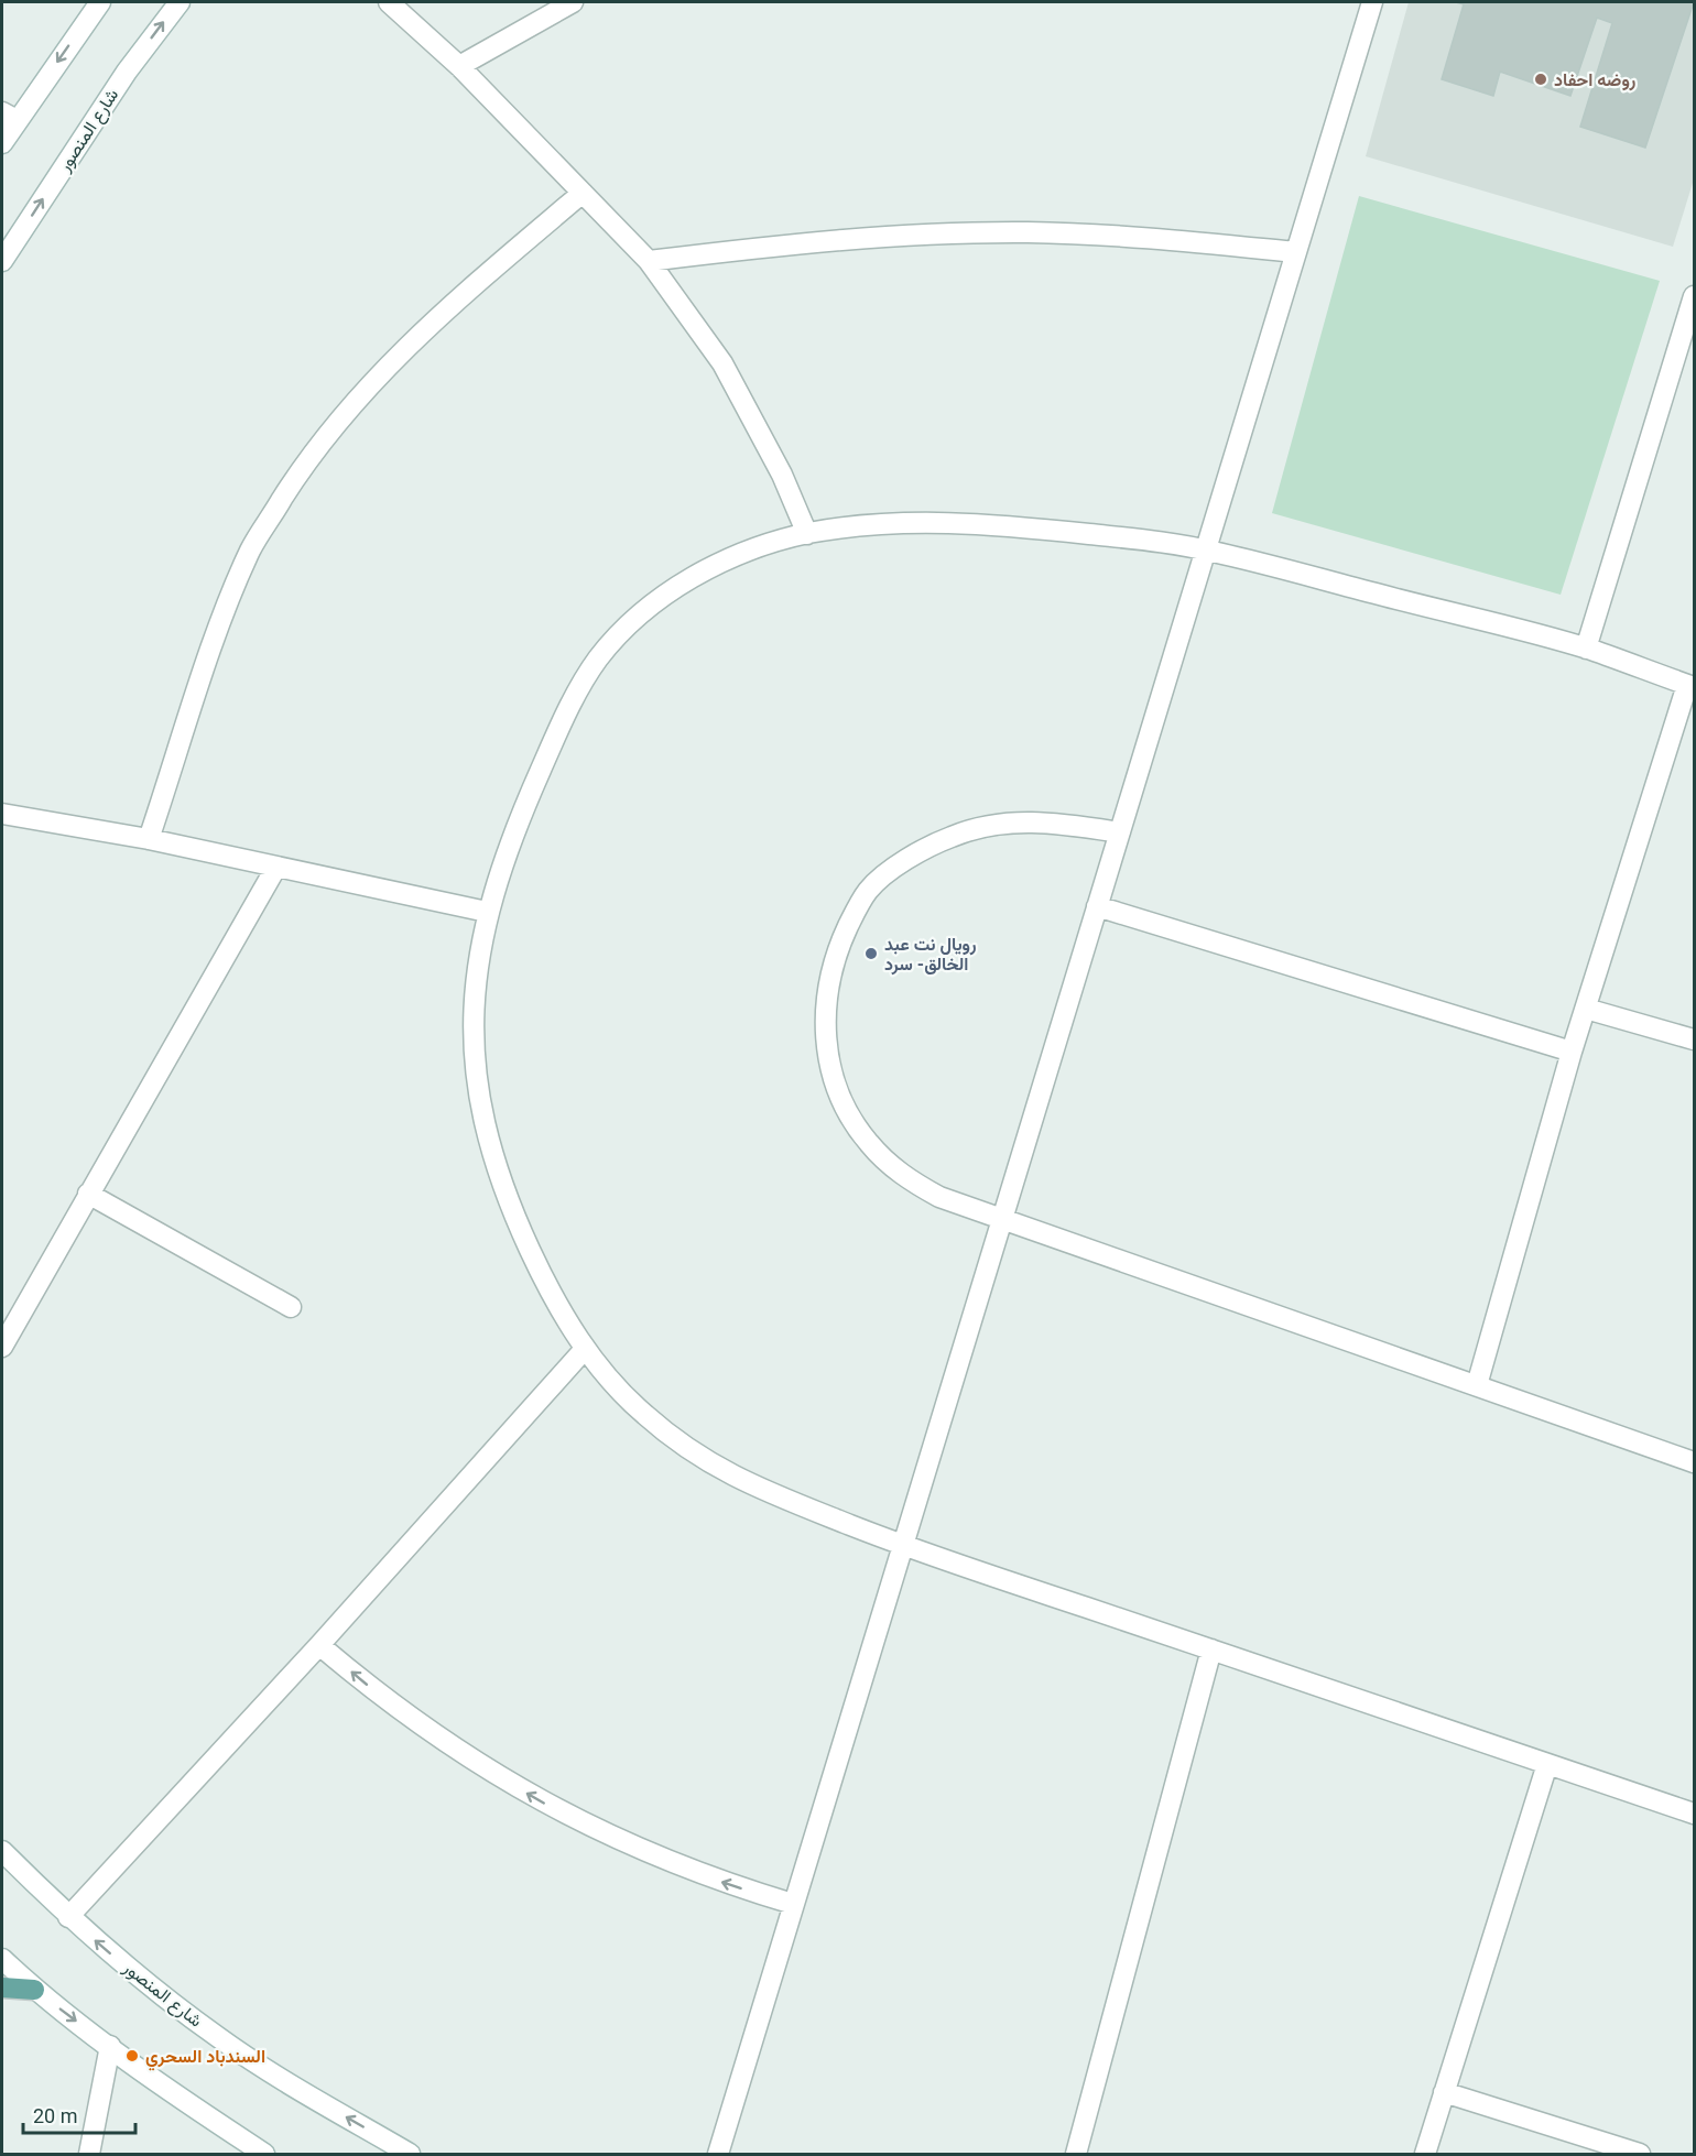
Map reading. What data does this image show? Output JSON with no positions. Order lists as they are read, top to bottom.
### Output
{
  "streets": {
    "street": ["شارع المنصور"]
  },
  "places": ["روضه احفاد", "رويال نت عبد الخالق- سرد", "السندباد السحري"],
  "scale_bar": "20 m"
}
